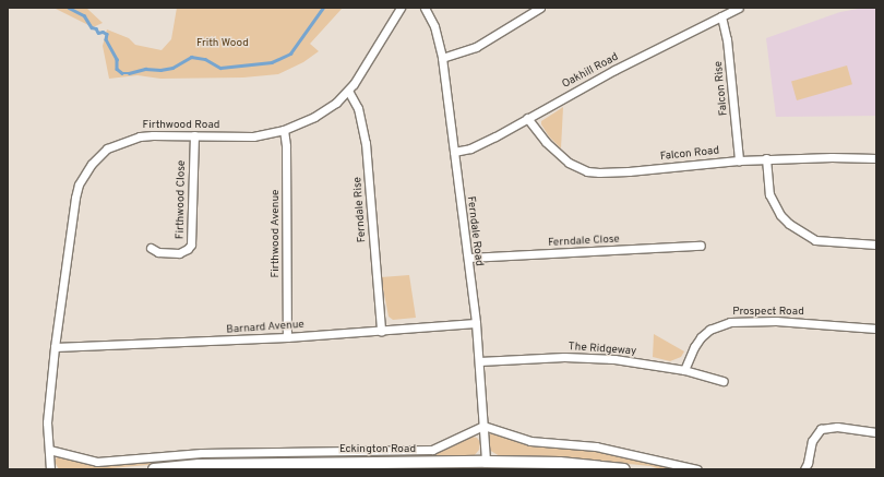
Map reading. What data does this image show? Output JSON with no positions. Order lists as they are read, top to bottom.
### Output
{
  "streets": {
    "main road": ["Eckington Road"],
    "street": [
      "Oakhill Road",
      "Falcon Rise",
      "Firthwood Road",
      "Falcon Road",
      "Firthwood Close",
      "Ferndale Rise",
      "Ferndale Road",
      "Firthwood Avenue",
      "Ferndale Close",
      "Prospect Road",
      "Barnard Avenue",
      "The Ridgeway"
    ]
  },
  "crossings": [
    ["Oakhill Road", "Falcon Rise"],
    ["Oakhill Road", "Falcon Road"],
    ["Oakhill Road", "Ferndale Road"],
    ["Falcon Rise", "Falcon Road"],
    ["Firthwood Road", "Firthwood Close"],
    ["Firthwood Road", "Ferndale Rise"],
    ["Firthwood Road", "Firthwood Avenue"],
    ["Firthwood Road", "Barnard Avenue"],
    ["Firthwood Road", "Eckington Road"],
    ["Ferndale Rise", "Barnard Avenue"],
    ["Ferndale Road", "Ferndale Close"],
    ["Ferndale Road", "Barnard Avenue"],
    ["Ferndale Road", "The Ridgeway"],
    ["Ferndale Road", "Eckington Road"],
    ["Firthwood Avenue", "Barnard Avenue"],
    ["Prospect Road", "The Ridgeway"]
  ],
  "parks": ["Frith Wood"]
}
